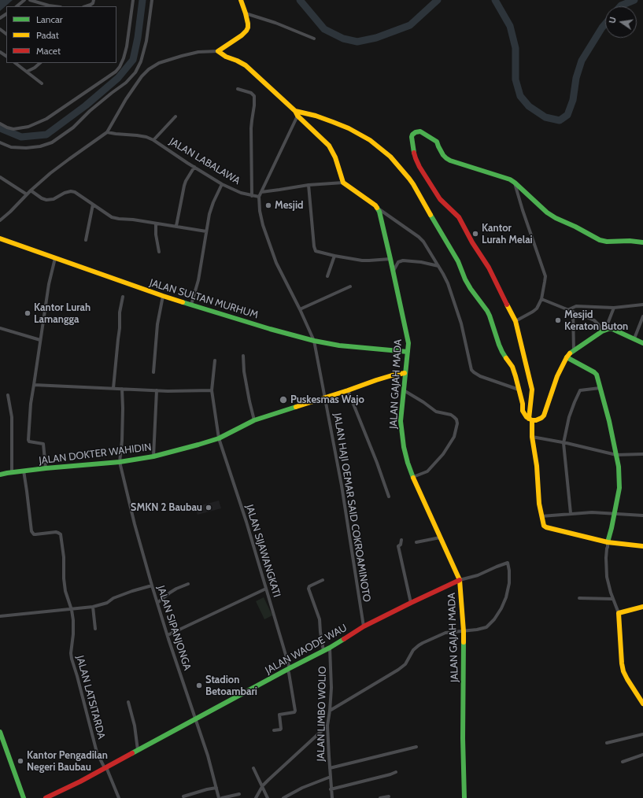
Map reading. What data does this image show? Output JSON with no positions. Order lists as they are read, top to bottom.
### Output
{
  "streets": {
    "main road": [
      "JALAN SULTAN MURHUM",
      "JALAN GAJAH MADA",
      "JALAN DOKTER WAHIDIN",
      "JALAN WAODE WAU"
    ],
    "street": [
      "JALAN LABALAWA",
      "JALAN HAJI OEMAR SAID COKROAMINOTO",
      "JALAN SIJAWANGKATI",
      "JALAN SIPANJONGA",
      "JALAN LATSITARDA",
      "JALAN LIMBO WOLIO"
    ]
  },
  "crossings": [
    ["JALAN LABALAWA", "JALAN HAJI OEMAR SAID COKROAMINOTO"],
    ["JALAN SULTAN MURHUM", "JALAN GAJAH MADA"],
    ["JALAN SULTAN MURHUM", "JALAN HAJI OEMAR SAID COKROAMINOTO"],
    ["JALAN GAJAH MADA", "JALAN DOKTER WAHIDIN"],
    ["JALAN GAJAH MADA", "JALAN WAODE WAU"],
    ["JALAN DOKTER WAHIDIN", "JALAN HAJI OEMAR SAID COKROAMINOTO"],
    ["JALAN DOKTER WAHIDIN", "JALAN SIJAWANGKATI"],
    ["JALAN DOKTER WAHIDIN", "JALAN SIPANJONGA"],
    ["JALAN DOKTER WAHIDIN", "JALAN LATSITARDA"],
    ["JALAN HAJI OEMAR SAID COKROAMINOTO", "JALAN WAODE WAU"],
    ["JALAN SIJAWANGKATI", "JALAN WAODE WAU"],
    ["JALAN SIPANJONGA", "JALAN WAODE WAU"],
    ["JALAN WAODE WAU", "JALAN LATSITARDA"],
    ["JALAN WAODE WAU", "JALAN LIMBO WOLIO"]
  ],
  "places": [
    "Mesjid",
    "Kantor Lurah Melai",
    "Kantor Lurah Lamangga",
    "Mesjid Keraton Buton",
    "Puskesmas Wajo",
    "SMKN 2 Baubau",
    "Stadion Betoambari",
    "Kantor Pengadilan Negeri Baubau"
  ],
  "legend": ["Lancar", "Padat", "Macet"],
  "north": "left"
}
